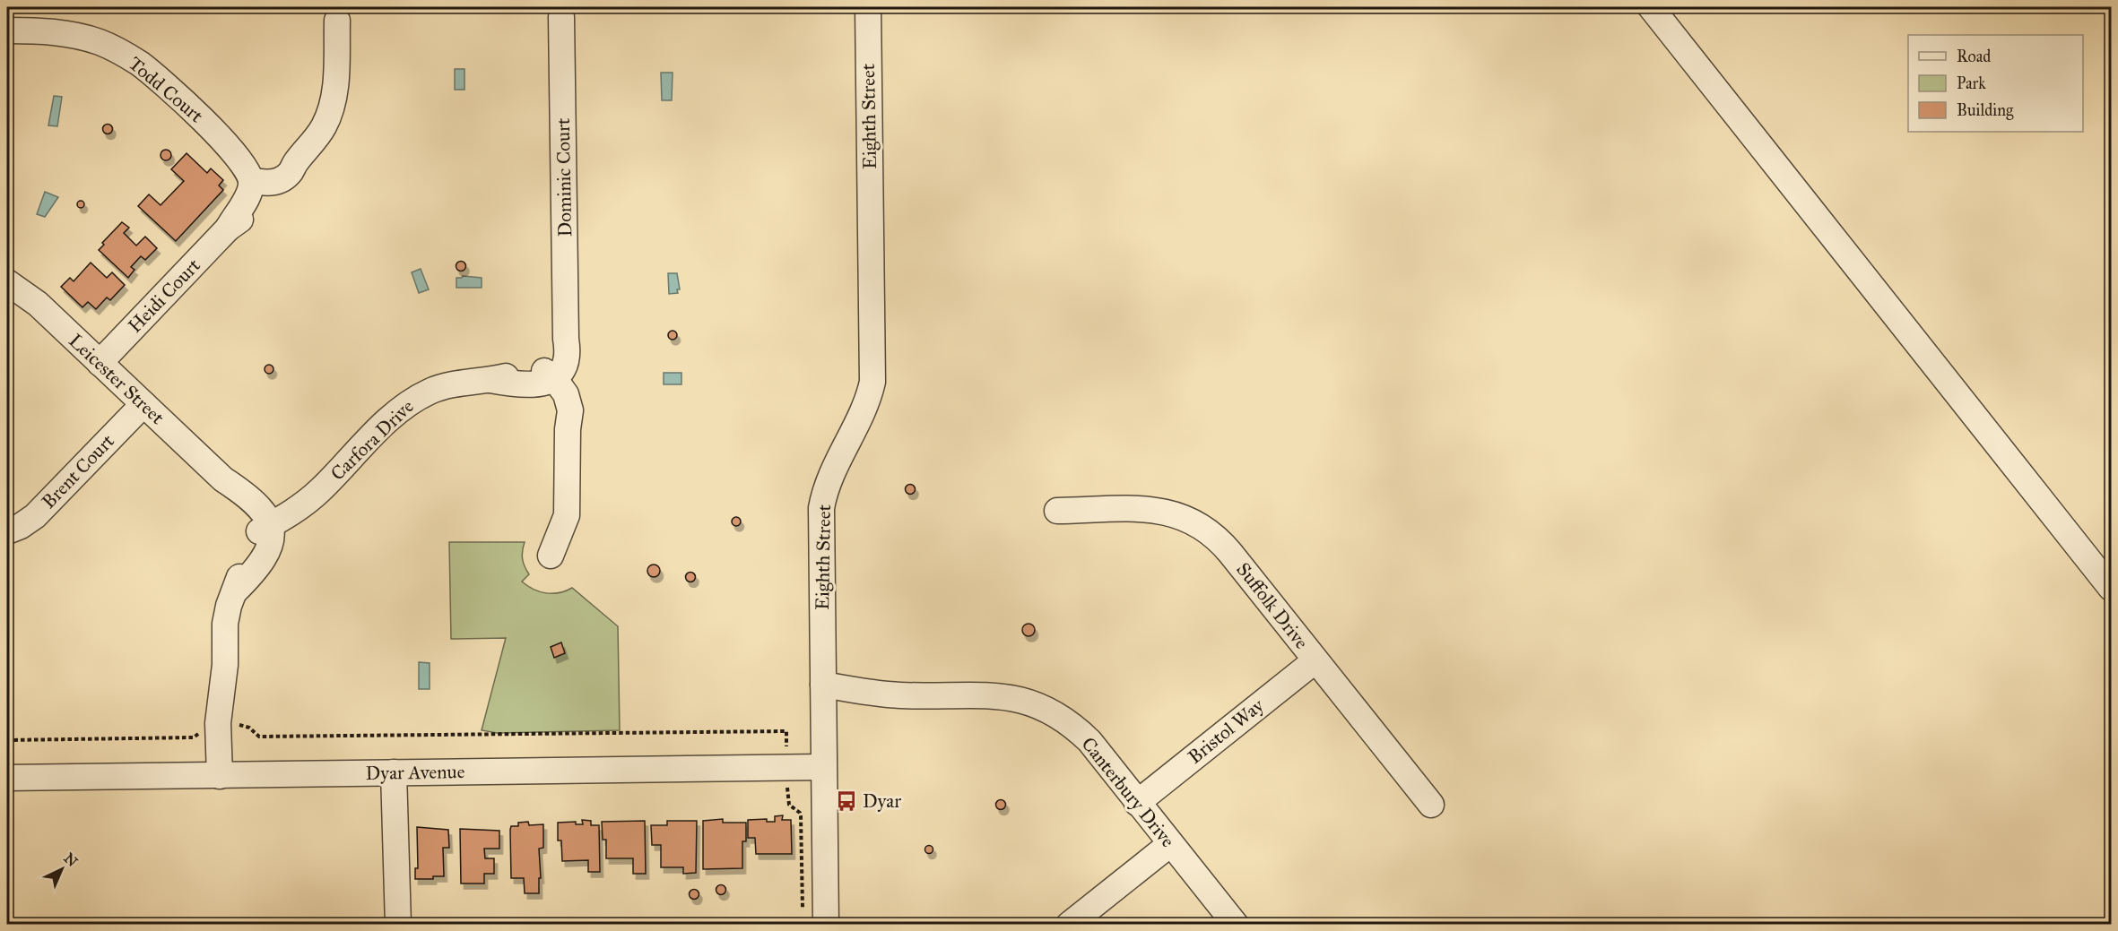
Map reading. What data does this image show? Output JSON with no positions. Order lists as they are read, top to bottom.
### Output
{
  "streets": {
    "street": [
      "Todd Court",
      "Eighth Street",
      "Dominic Court",
      "Heidi Court",
      "Leicester Street",
      "Carfora Drive",
      "Brent Court",
      "Suffolk Drive",
      "Bristol Way",
      "Dyar Avenue",
      "Canterbury Drive"
    ]
  },
  "crossings": [
    ["Todd Court", "Heidi Court"],
    ["Eighth Street", "Dyar Avenue"],
    ["Eighth Street", "Canterbury Drive"],
    ["Dominic Court", "Carfora Drive"],
    ["Heidi Court", "Leicester Street"],
    ["Leicester Street", "Carfora Drive"],
    ["Leicester Street", "Brent Court"],
    ["Suffolk Drive", "Bristol Way"],
    ["Bristol Way", "Canterbury Drive"]
  ],
  "places": {
    "bus stop": ["Dyar"]
  },
  "legend": ["Road", "Park", "Building"],
  "north": "top right"
}
